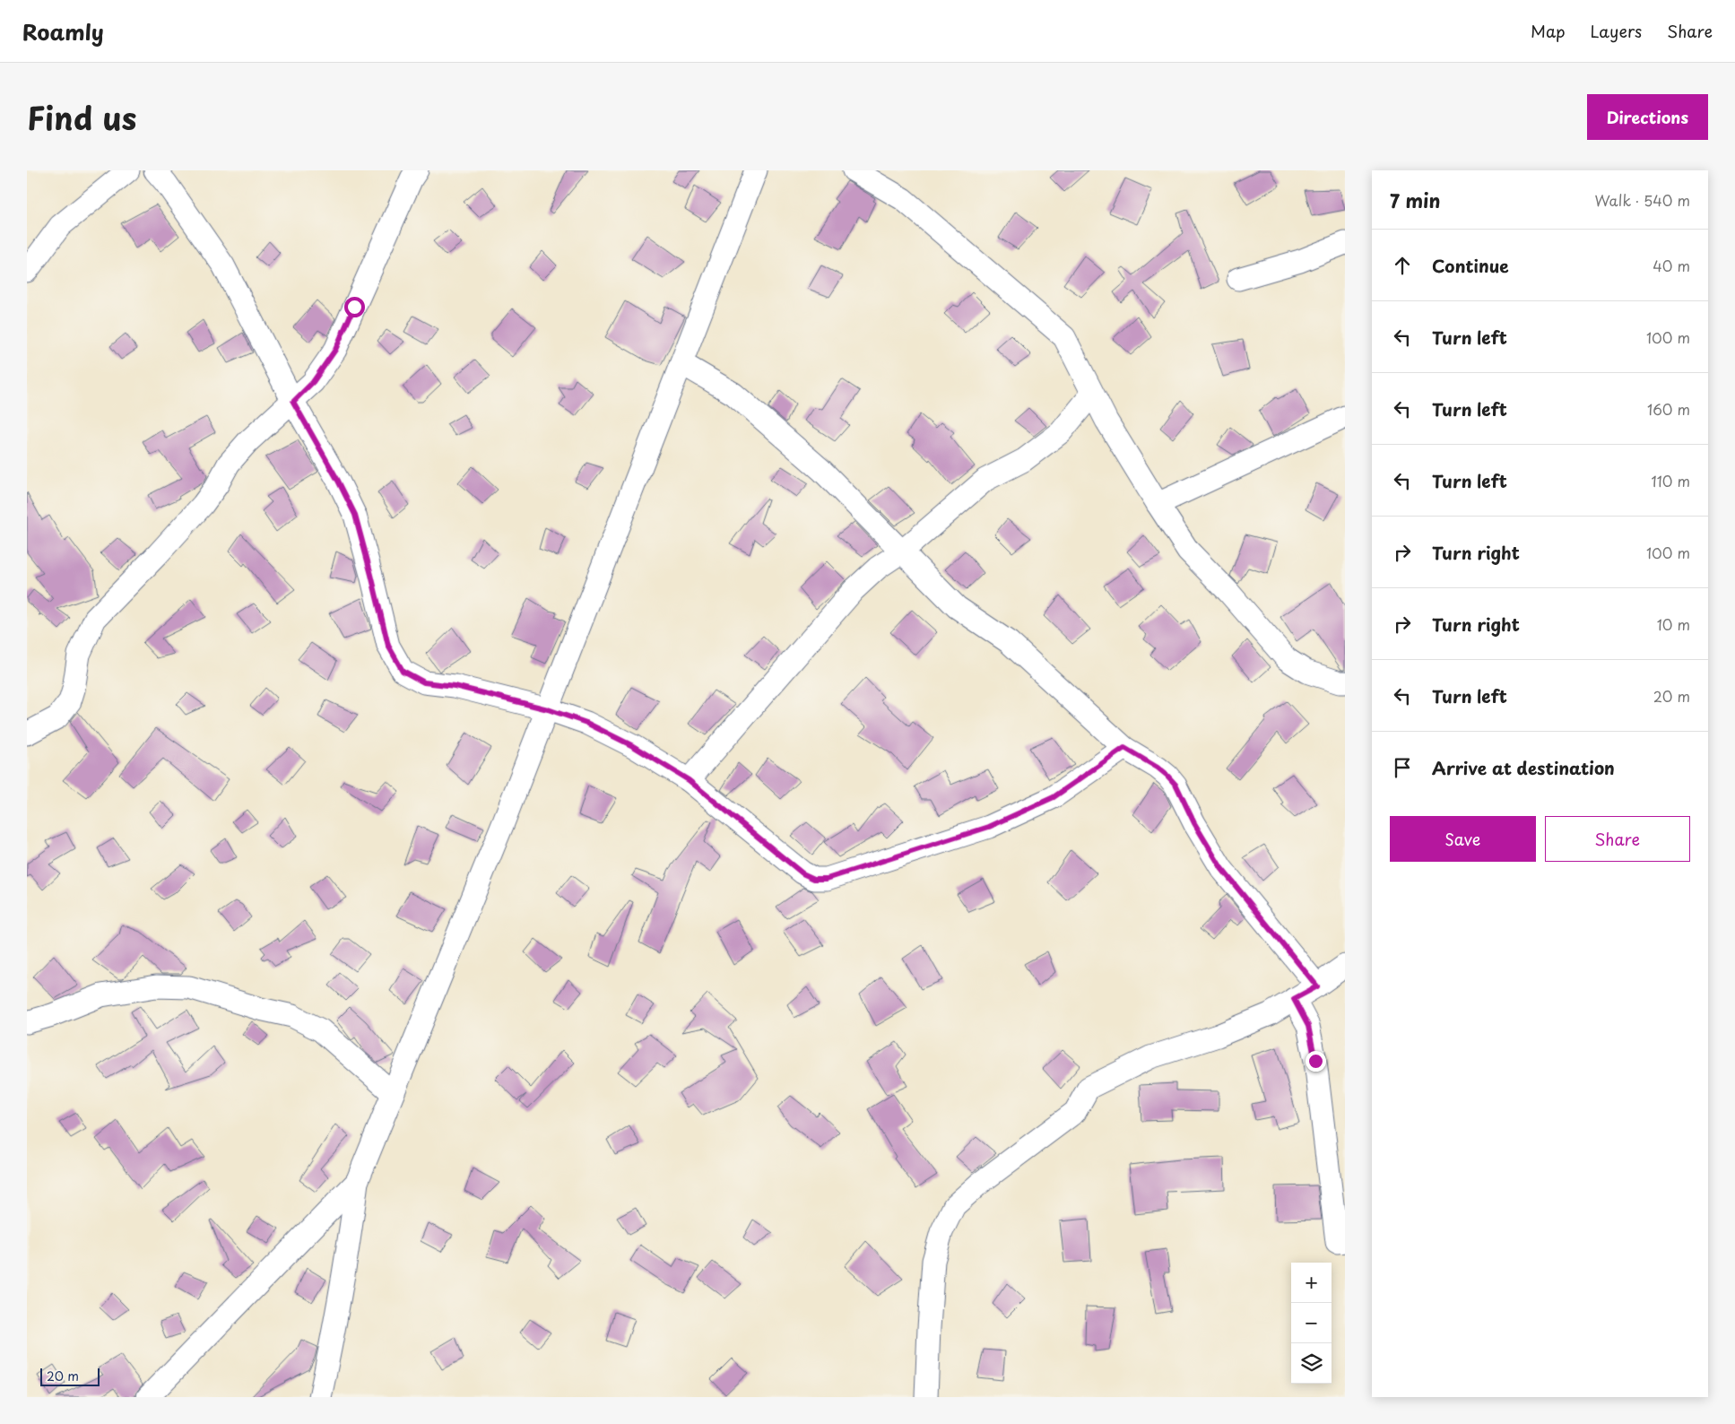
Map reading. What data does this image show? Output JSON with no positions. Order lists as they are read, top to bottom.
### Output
{
  "scale_bar": "20 m",
  "page": {
    "header": "Roamly",
    "nav": ["Map", "Layers", "Share"],
    "title": "Find us",
    "buttons": [
      "Directions",
      ["Save", "Share"]
    ],
    "heading": ["7 min", "Walk · 540 m"],
    "list": [
      ["Continue", "40 m"],
      ["Turn left", "100 m"],
      ["Turn left", "160 m"],
      ["Turn left", "110 m"],
      ["Turn right", "100 m"],
      ["Turn right", "10 m"],
      ["Turn left", "20 m"],
      "Arrive at destination"
    ],
    "map_buttons": ["+", "−"],
    "scale": "20 m"
  }
}
